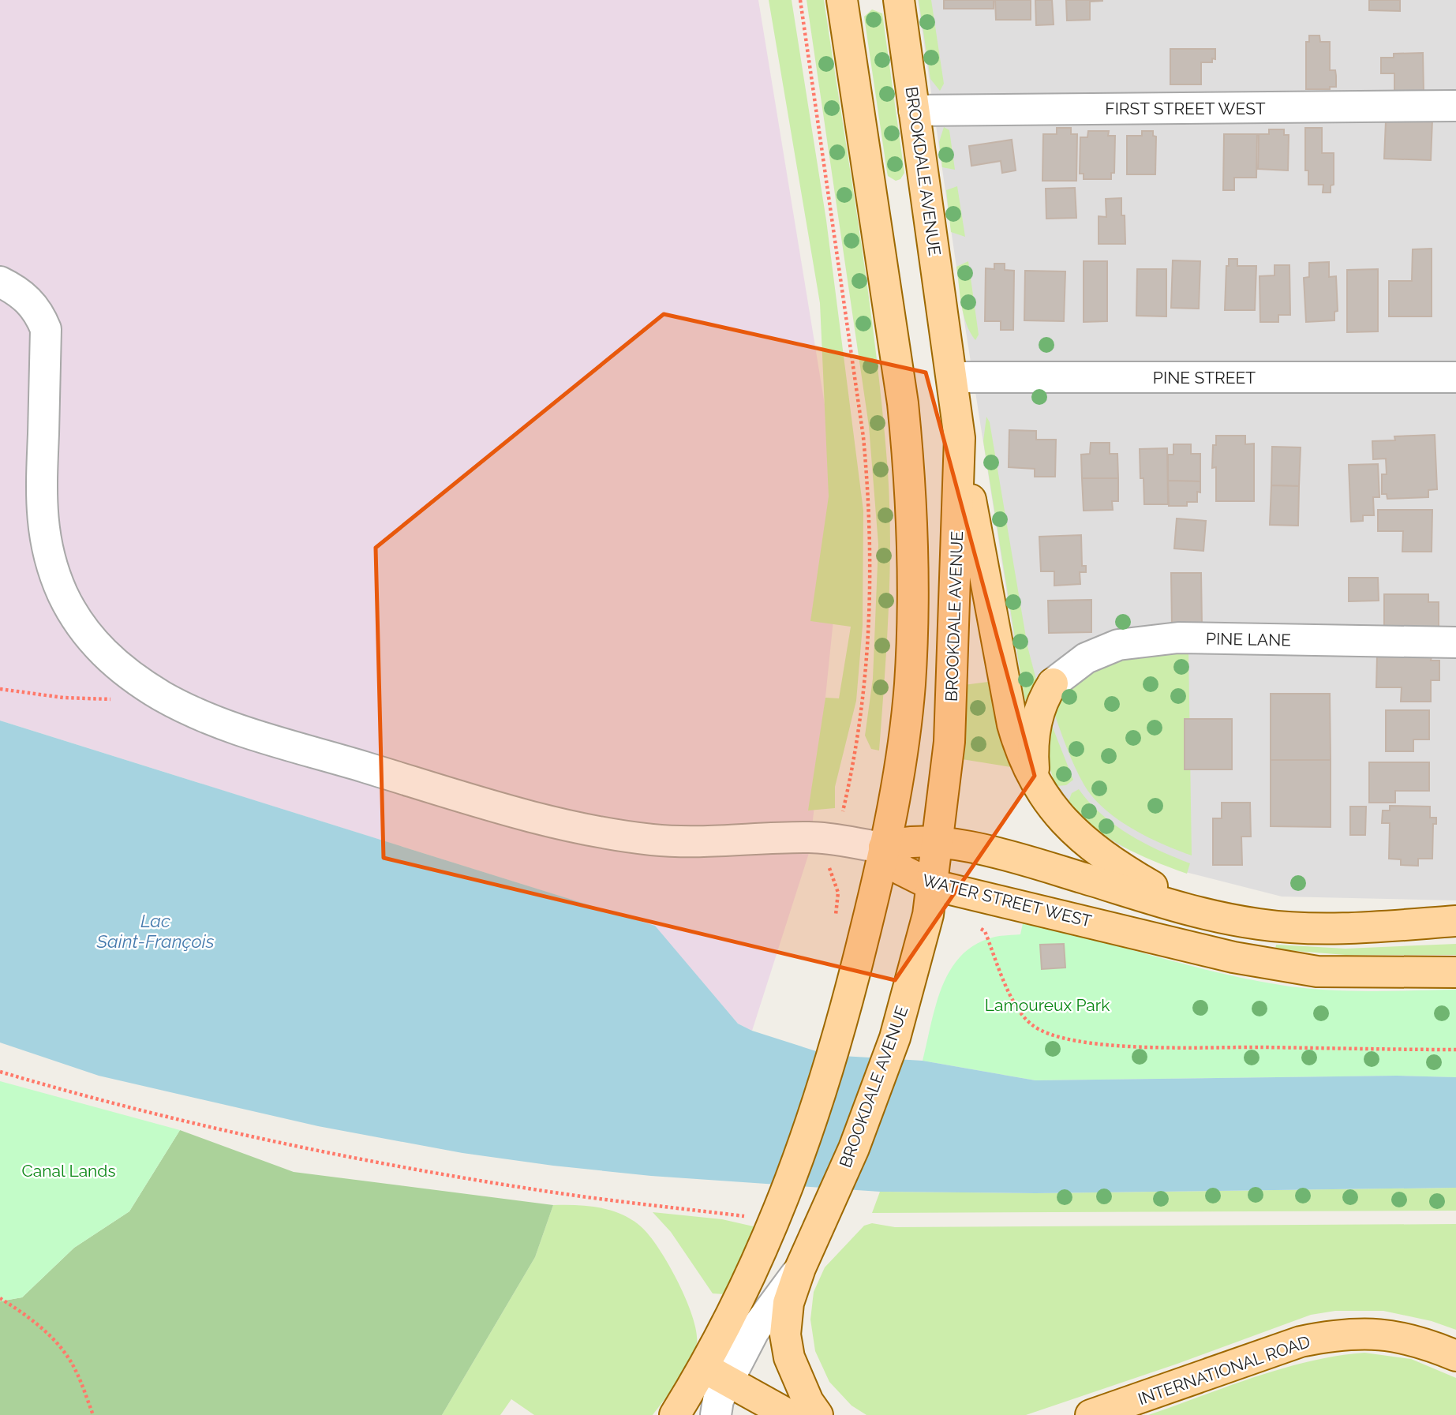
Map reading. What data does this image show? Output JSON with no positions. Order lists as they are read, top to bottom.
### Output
{
  "streets": {
    "main road": ["BROOKDALE AVENUE", "WATER STREET WEST", "INTERNATIONAL ROAD"],
    "street": ["FIRST STREET WEST", "PINE STREET", "PINE LANE"]
  },
  "crossings": [
    ["FIRST STREET WEST", "BROOKDALE AVENUE"],
    ["BROOKDALE AVENUE", "PINE STREET"],
    ["BROOKDALE AVENUE", "WATER STREET WEST"]
  ],
  "water": ["Lac Saint-François"],
  "parks": ["Lamoureux Park", "Canal Lands"]
}
